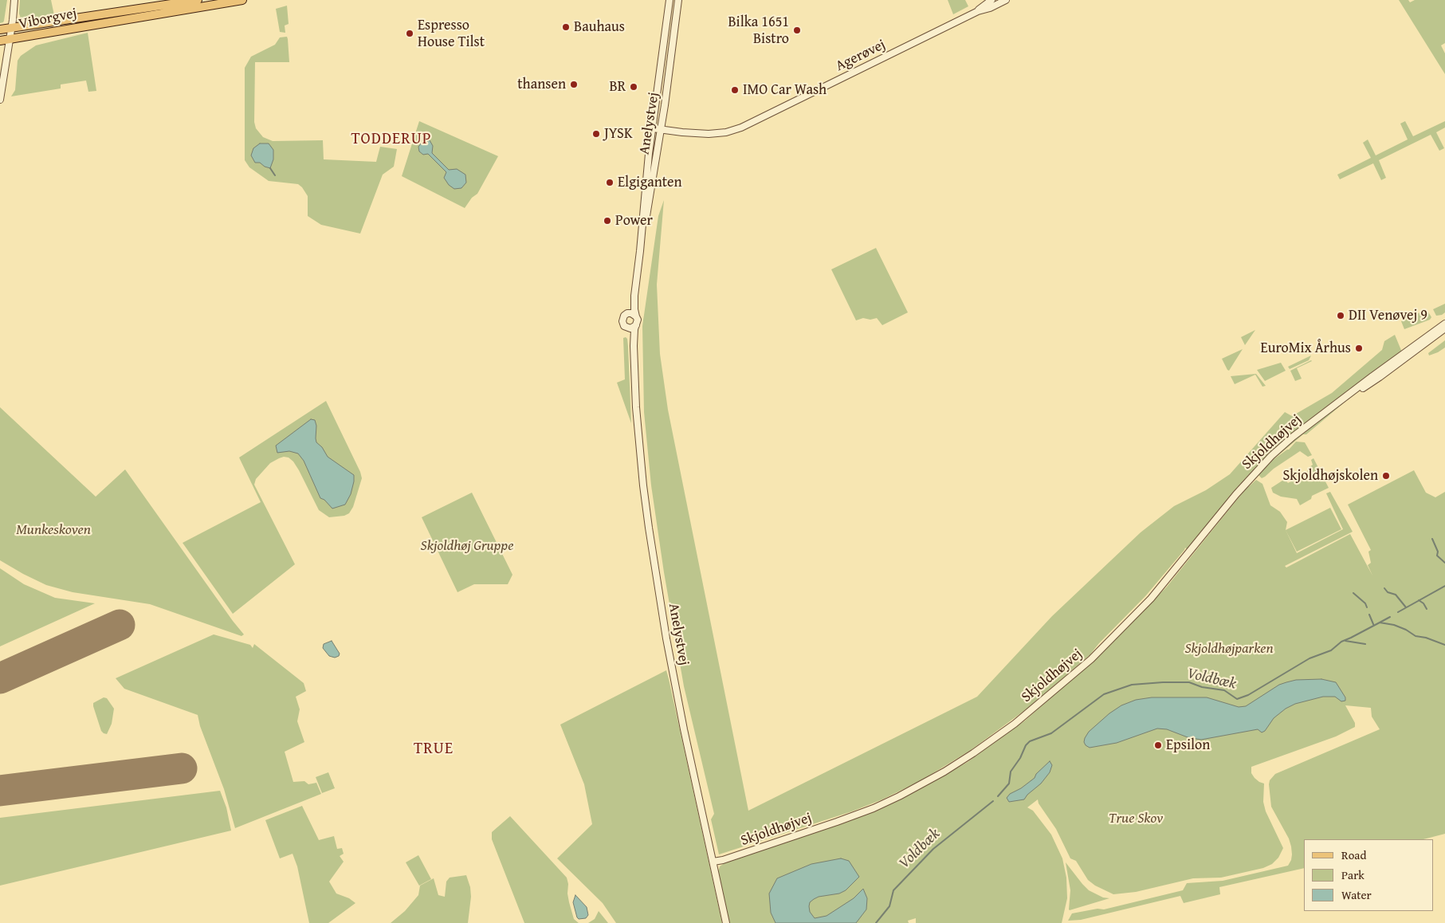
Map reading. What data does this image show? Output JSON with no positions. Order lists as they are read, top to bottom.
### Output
{
  "streets": {
    "main road": ["Viborgvej"],
    "street": ["Agerøvej", "Anelystvej", "Skjoldhøjvej"]
  },
  "crossings": [
    ["Agerøvej", "Anelystvej"],
    ["Anelystvej", "Skjoldhøjvej"]
  ],
  "districts": ["TODDERUP", "TRUE"],
  "water": ["Voldbæk"],
  "parks": [
    "Munkeskoven",
    "Skjoldhøj Gruppe",
    "Skjoldhøjparken",
    "True Skov"
  ],
  "places": [
    "Bauhaus",
    "Bilka 1651 Bistro",
    "Espresso House Tilst",
    "thansen",
    "BR",
    "IMO Car Wash",
    "JYSK",
    "Elgiganten",
    "Power",
    "DII Venøvej 9",
    "EuroMix Århus",
    "Skjoldhøjskolen",
    "Epsilon"
  ],
  "legend": ["Road", "Park", "Water"]
}
